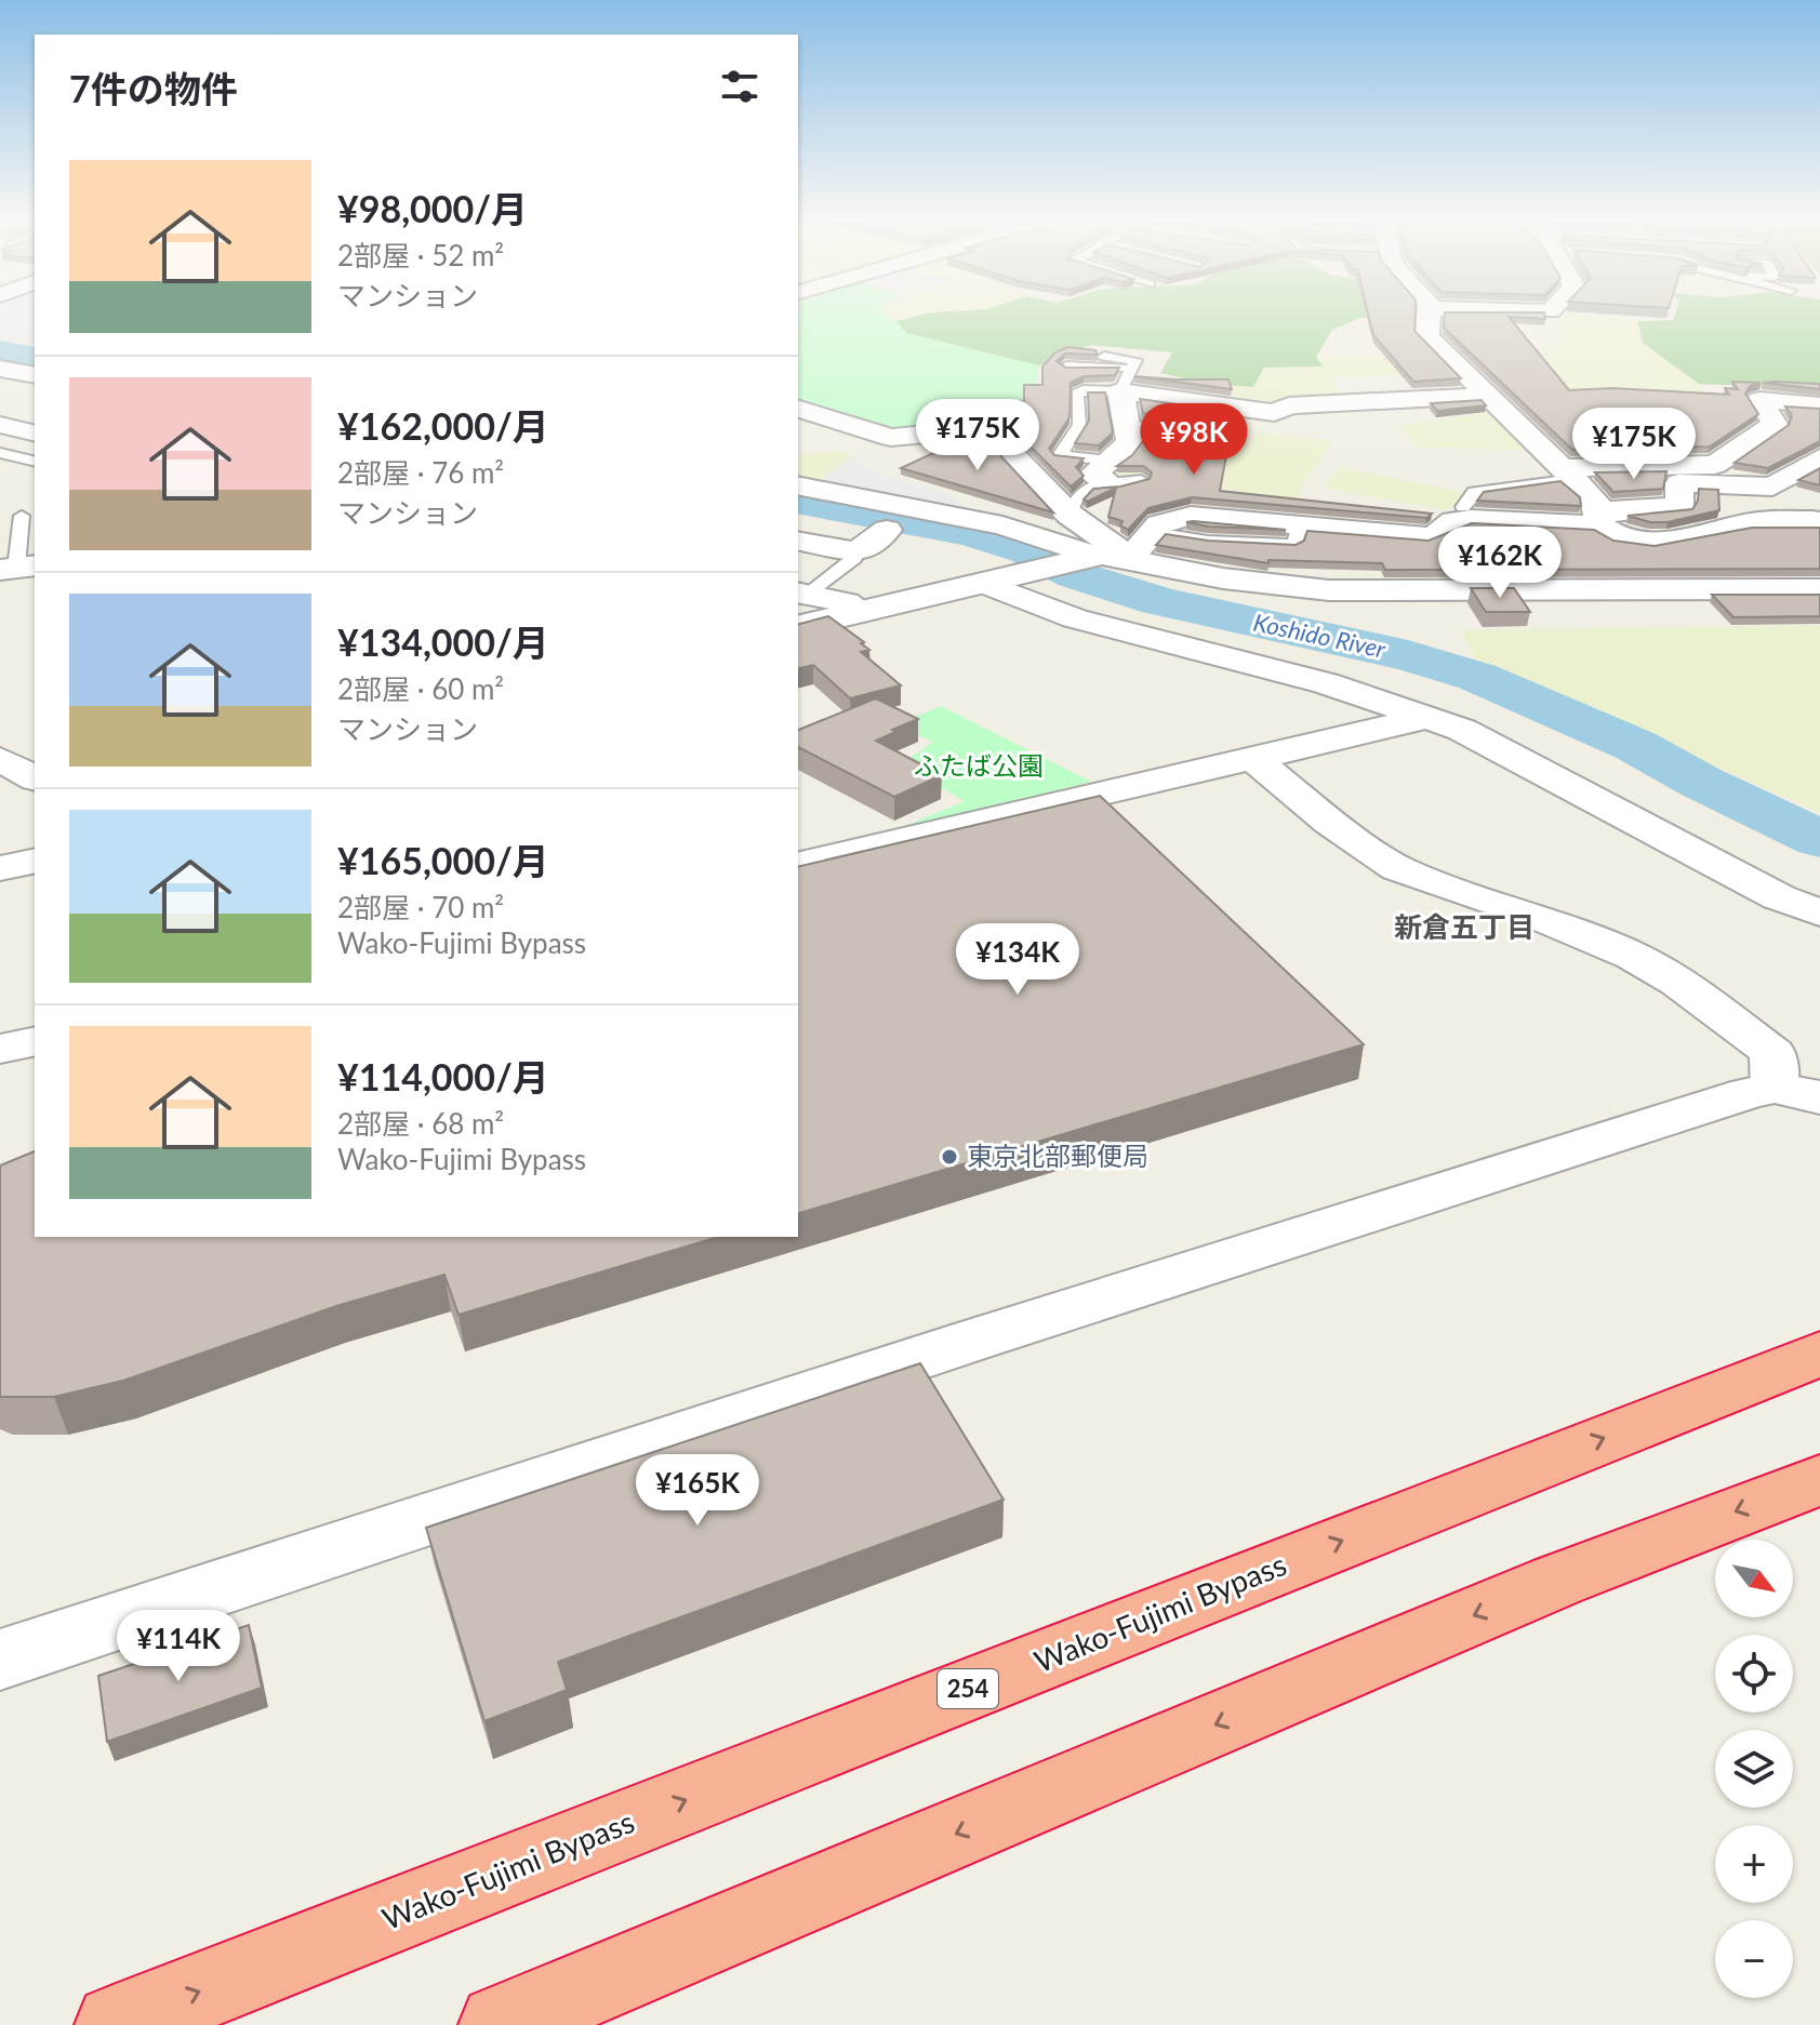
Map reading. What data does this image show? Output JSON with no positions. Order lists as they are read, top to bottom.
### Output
{
  "streets": {
    "highway": ["Wako-Fujimi Bypass", "254"]
  },
  "districts": ["新倉五丁目"],
  "water": ["Koshido River"],
  "parks": ["ふたば公園"],
  "places": ["東京北部郵便局"],
  "north": "bottom right",
  "page": {
    "heading": "7件の物件",
    "list": [
      {
        "name": "¥98,000/月",
        "note": "2部屋 · 52 m² · マンション"
      },
      {
        "name": "¥162,000/月",
        "note": "2部屋 · 76 m² · マンション"
      },
      {
        "name": "¥134,000/月",
        "note": "2部屋 · 60 m² · マンション"
      },
      {
        "name": "¥165,000/月",
        "note": "2部屋 · 70 m² · Wako-Fujimi Bypass"
      },
      {
        "name": "¥114,000/月",
        "note": "2部屋 · 68 m² · Wako-Fujimi Bypass"
      }
    ],
    "price": [
      "¥175K",
      "¥98K",
      "¥175K",
      "¥162K",
      "¥134K",
      "¥165K",
      "¥114K"
    ],
    "map_buttons": ["+", "−"]
  }
}
